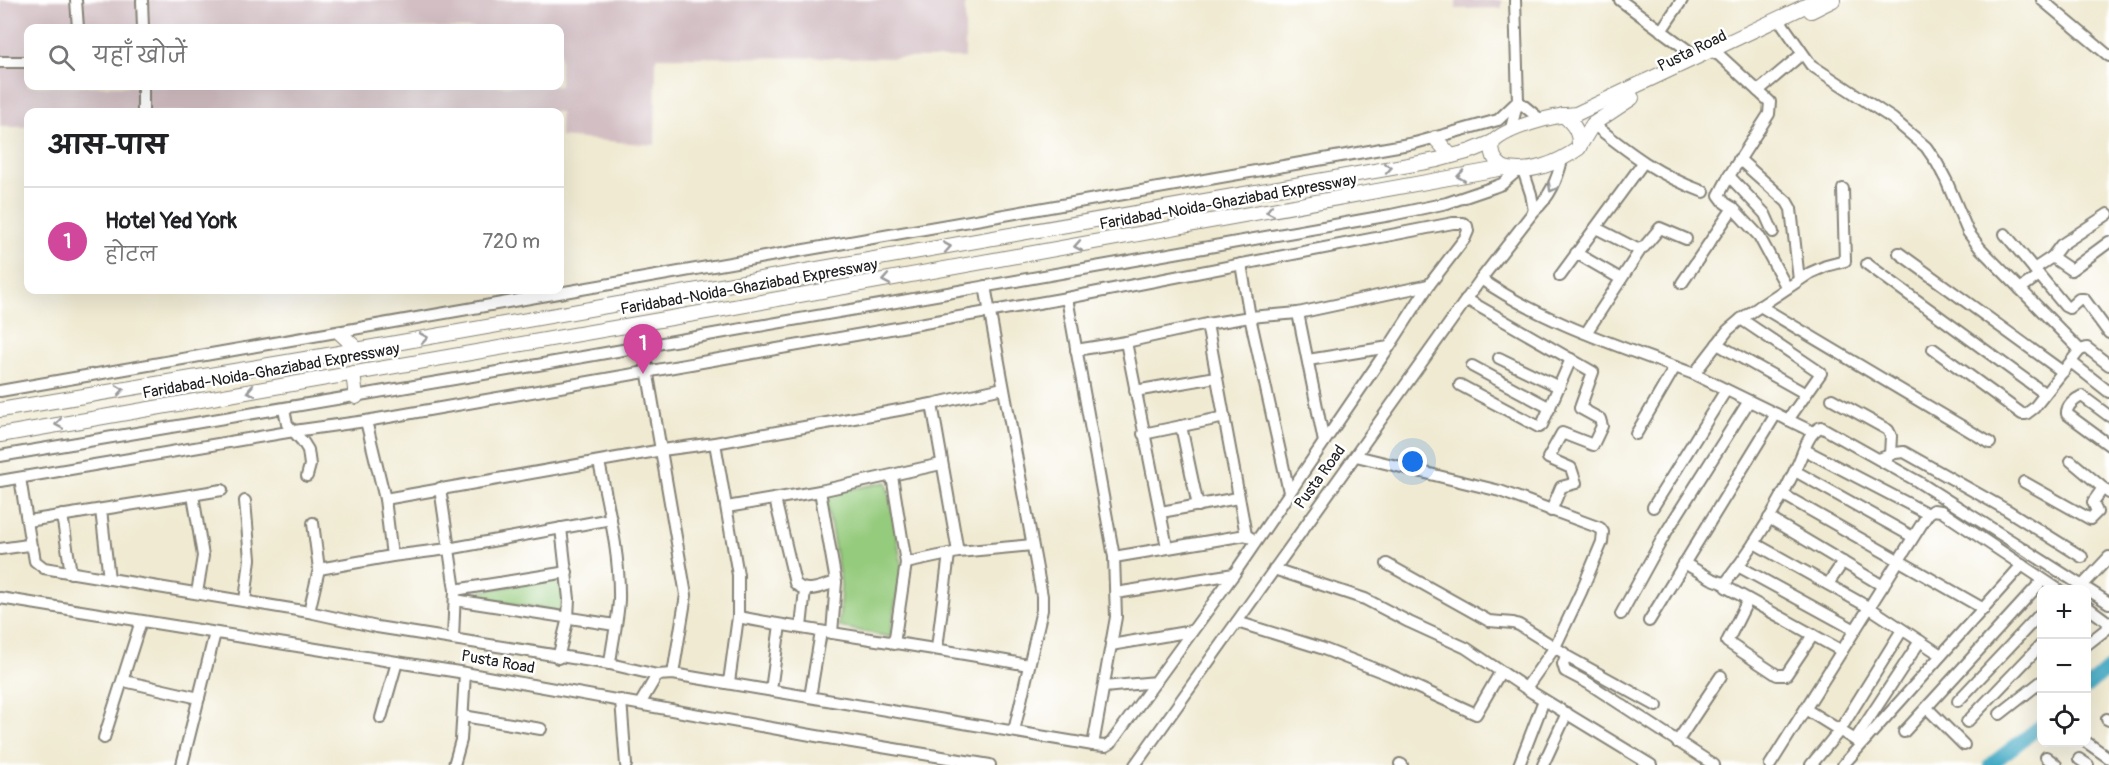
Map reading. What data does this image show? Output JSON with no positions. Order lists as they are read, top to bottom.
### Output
{
  "streets": {
    "main road": ["Pusta Road", "Faridabad-Noida-Ghaziabad Expressway"]
  },
  "crossings": [
    ["Pusta Road", "Faridabad-Noida-Ghaziabad Expressway"]
  ],
  "page": {
    "search": "यहाँ खोजें",
    "heading": "आस-पास",
    "list": [
      {
        "mark": "1",
        "name": "Hotel Yed York",
        "note": "होटल",
        "value": "720 m"
      }
    ],
    "pins": "1",
    "map_buttons": ["+", "−"]
  }
}
